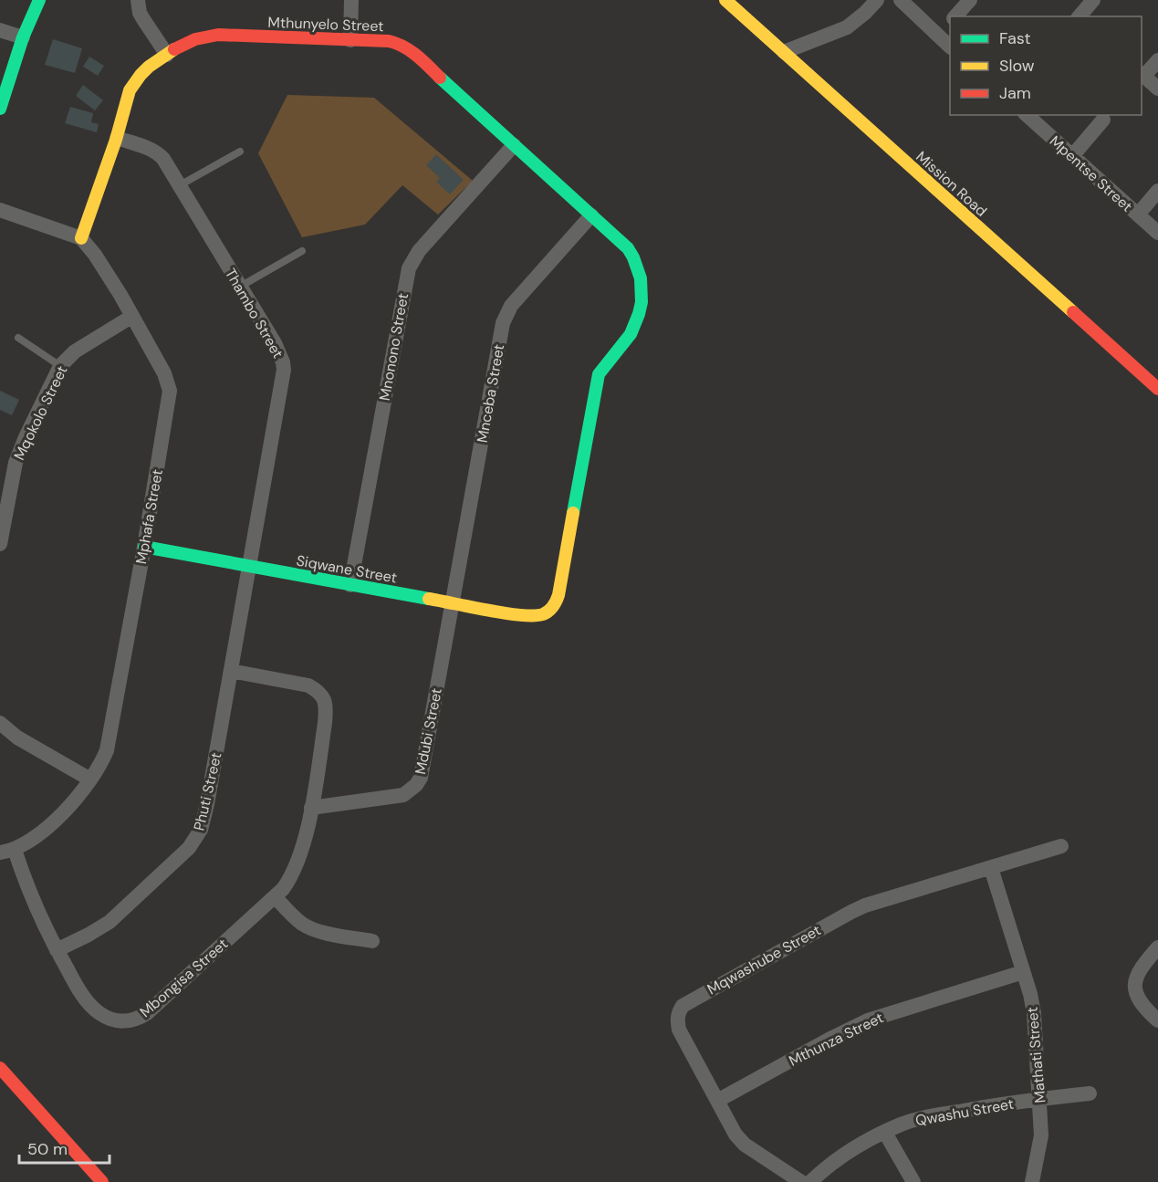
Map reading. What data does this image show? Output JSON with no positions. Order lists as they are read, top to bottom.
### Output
{
  "streets": {
    "street": [
      "Mthunyelo Street",
      "Mpentse Street",
      "Mission Road",
      "Thambo Street",
      "Mnonono Street",
      "Mnceba Street",
      "Mqokolo Street",
      "Mphafa Street",
      "Siqwane Street",
      "Mdubi Street",
      "Phuti Street",
      "Mqwashube Street",
      "Mbongisa Street",
      "Mthunza Street",
      "Mathati Street",
      "Qwashu Street"
    ]
  },
  "crossings": [
    ["Mthunyelo Street", "Thambo Street"],
    ["Mthunyelo Street", "Mnonono Street"],
    ["Mthunyelo Street", "Mnceba Street"],
    ["Mthunyelo Street", "Mphafa Street"],
    ["Mthunyelo Street", "Siqwane Street"],
    ["Thambo Street", "Siqwane Street"],
    ["Thambo Street", "Phuti Street"],
    ["Mnonono Street", "Siqwane Street"],
    ["Mnceba Street", "Siqwane Street"],
    ["Mnceba Street", "Mdubi Street"],
    ["Mqokolo Street", "Mphafa Street"],
    ["Mphafa Street", "Siqwane Street"],
    ["Mphafa Street", "Mbongisa Street"],
    ["Siqwane Street", "Mdubi Street"],
    ["Siqwane Street", "Phuti Street"],
    ["Mdubi Street", "Mbongisa Street"],
    ["Phuti Street", "Mbongisa Street"],
    ["Mqwashube Street", "Mthunza Street"],
    ["Mqwashube Street", "Mathati Street"],
    ["Mthunza Street", "Mathati Street"],
    ["Mathati Street", "Qwashu Street"]
  ],
  "legend": ["Fast", "Slow", "Jam"],
  "scale_bar": "50 m"
}
